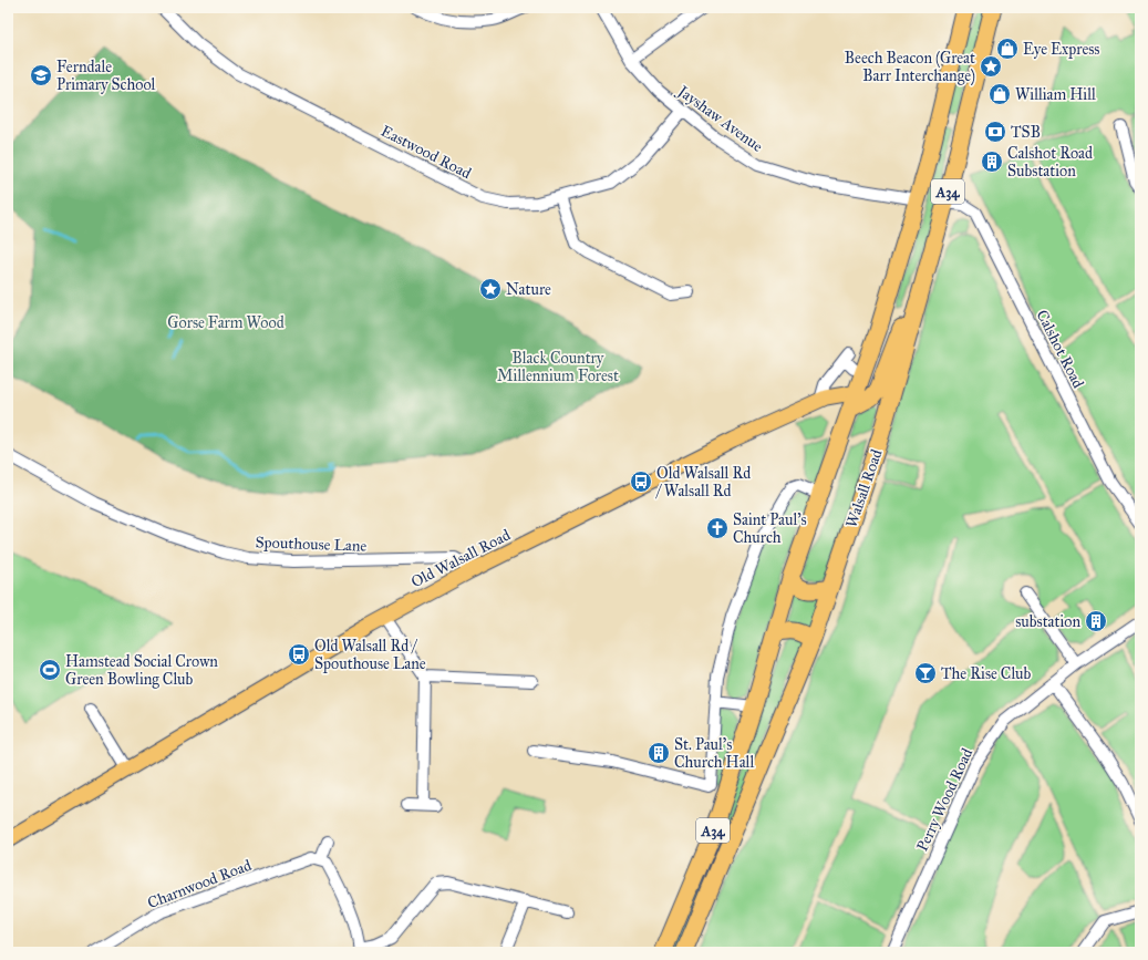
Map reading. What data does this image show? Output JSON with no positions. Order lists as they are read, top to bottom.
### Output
{
  "streets": {
    "highway": ["A34", "Walsall Road"],
    "main road": ["Old Walsall Road"],
    "street": [
      "Jayshaw Avenue",
      "Eastwood Road",
      "Calshot Road",
      "Spouthouse Lane",
      "Perry Wood Road",
      "Charnwood Road"
    ]
  },
  "crossings": [
    ["Jayshaw Avenue", "Eastwood Road"],
    ["Jayshaw Avenue", "A34"],
    ["Calshot Road", "Walsall Road"],
    ["Spouthouse Lane", "Old Walsall Road"]
  ],
  "parks": ["Gorse Farm Wood", "Black Country Millennium Forest"],
  "places": {
    "shop": ["Eye Express", "William Hill"],
    "place": ["Beech Beacon (Great Barr Interchange)", "Nature"],
    "school or university": ["Ferndale Primary School"],
    "bank": ["TSB"],
    "building": ["Calshot Road Substation", "substation", "St. Paul's Church Hall"],
    "bus stop": ["Old Walsall Rd / Walsall Rd", "Old Walsall Rd / Spouthouse Lane"],
    "church": ["Saint Paul's Church"],
    "sports": ["Hamstead Social Crown Green Bowling Club"],
    "bar": ["The Rise Club"]
  }
}
